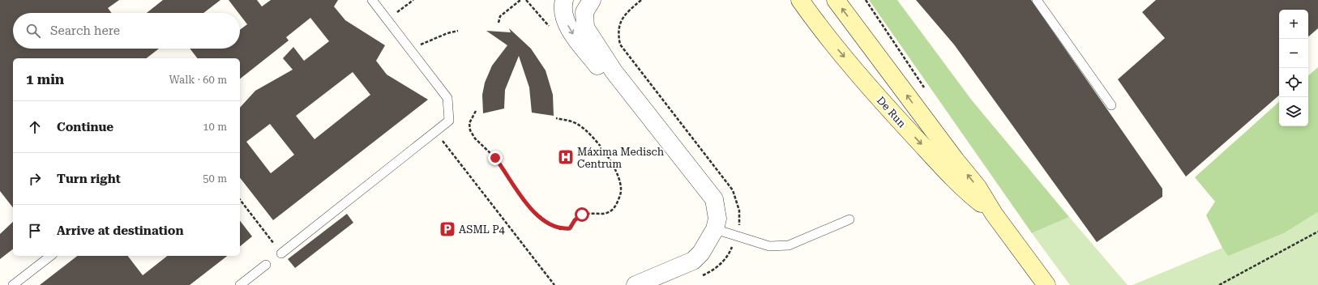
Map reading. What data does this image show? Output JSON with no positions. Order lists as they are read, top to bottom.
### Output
{
  "streets": {
    "main road": ["De Run"]
  },
  "places": {
    "hospital": ["Máxima Medisch Centrum"],
    "parking": ["ASML P4"]
  },
  "page": {
    "map_buttons": ["+", "−"],
    "search": "Search here",
    "heading": ["1 min", "Walk · 60 m"],
    "list": [
      ["Continue", "10 m"],
      ["Turn right", "50 m"],
      "Arrive at destination"
    ]
  }
}
